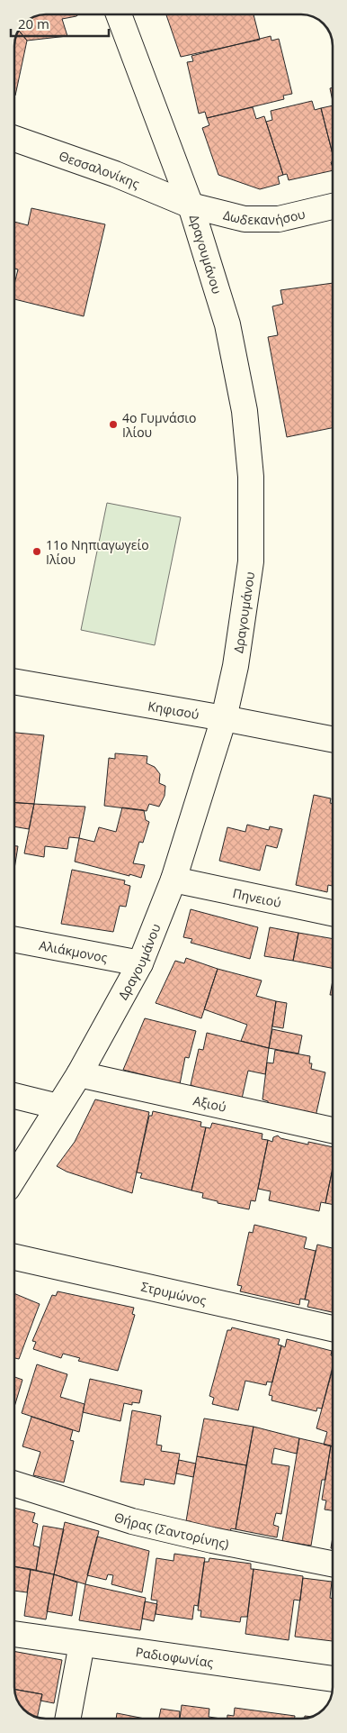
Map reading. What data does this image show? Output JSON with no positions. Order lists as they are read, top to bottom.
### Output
{
  "streets": {
    "street": [
      "Θεσσαλονίκης",
      "Δωδεκανήσου",
      "Δραγουμάνου",
      "Κηφισού",
      "Πηνειού",
      "Αλιάκμονος",
      "Αξιού",
      "Στρυμώνος",
      "Θήρας (Σαντορίνης)",
      "Ραδιοφωνίας"
    ]
  },
  "crossings": [
    ["Θεσσαλονίκης", "Δωδεκανήσου"],
    ["Θεσσαλονίκης", "Δραγουμάνου"],
    ["Δωδεκανήσου", "Δραγουμάνου"],
    ["Δραγουμάνου", "Κηφισού"],
    ["Δραγουμάνου", "Πηνειού"],
    ["Δραγουμάνου", "Αλιάκμονος"],
    ["Δραγουμάνου", "Αξιού"]
  ],
  "places": ["4ο Γυμνάσιο Ιλίου", "11ο Νηπιαγωγείο Ιλίου"],
  "scale_bar": "20 m"
}
